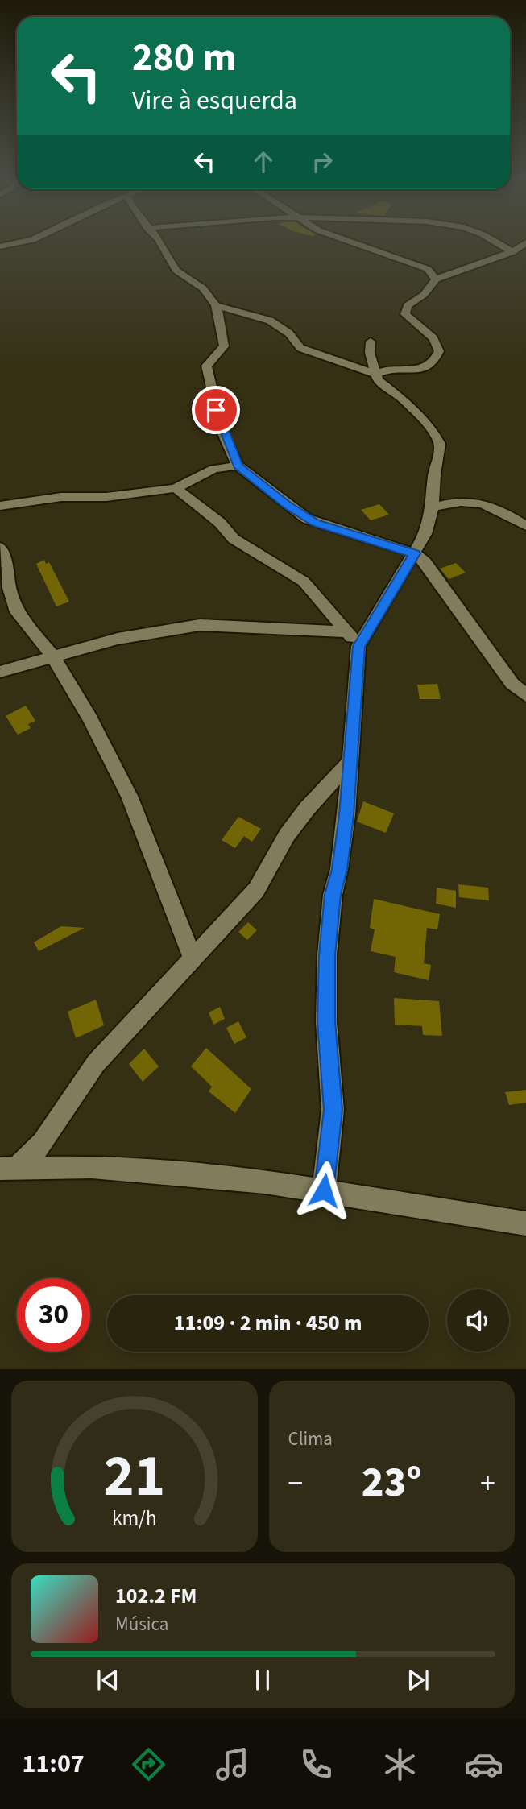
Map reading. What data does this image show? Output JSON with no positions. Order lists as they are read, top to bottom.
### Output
{
  "page": {
    "turn": ["280 m", "Vire à esquerda"],
    "limit": "30",
    "trip": "11:09 · 2 min · 450 m",
    "tile": "Clima",
    "heat": ["−", "23°", "+"],
    "song": ["102.2 FM", "Música"],
    "tabs": "11:07",
    "gauge": ["21", "km/h"]
  }
}
